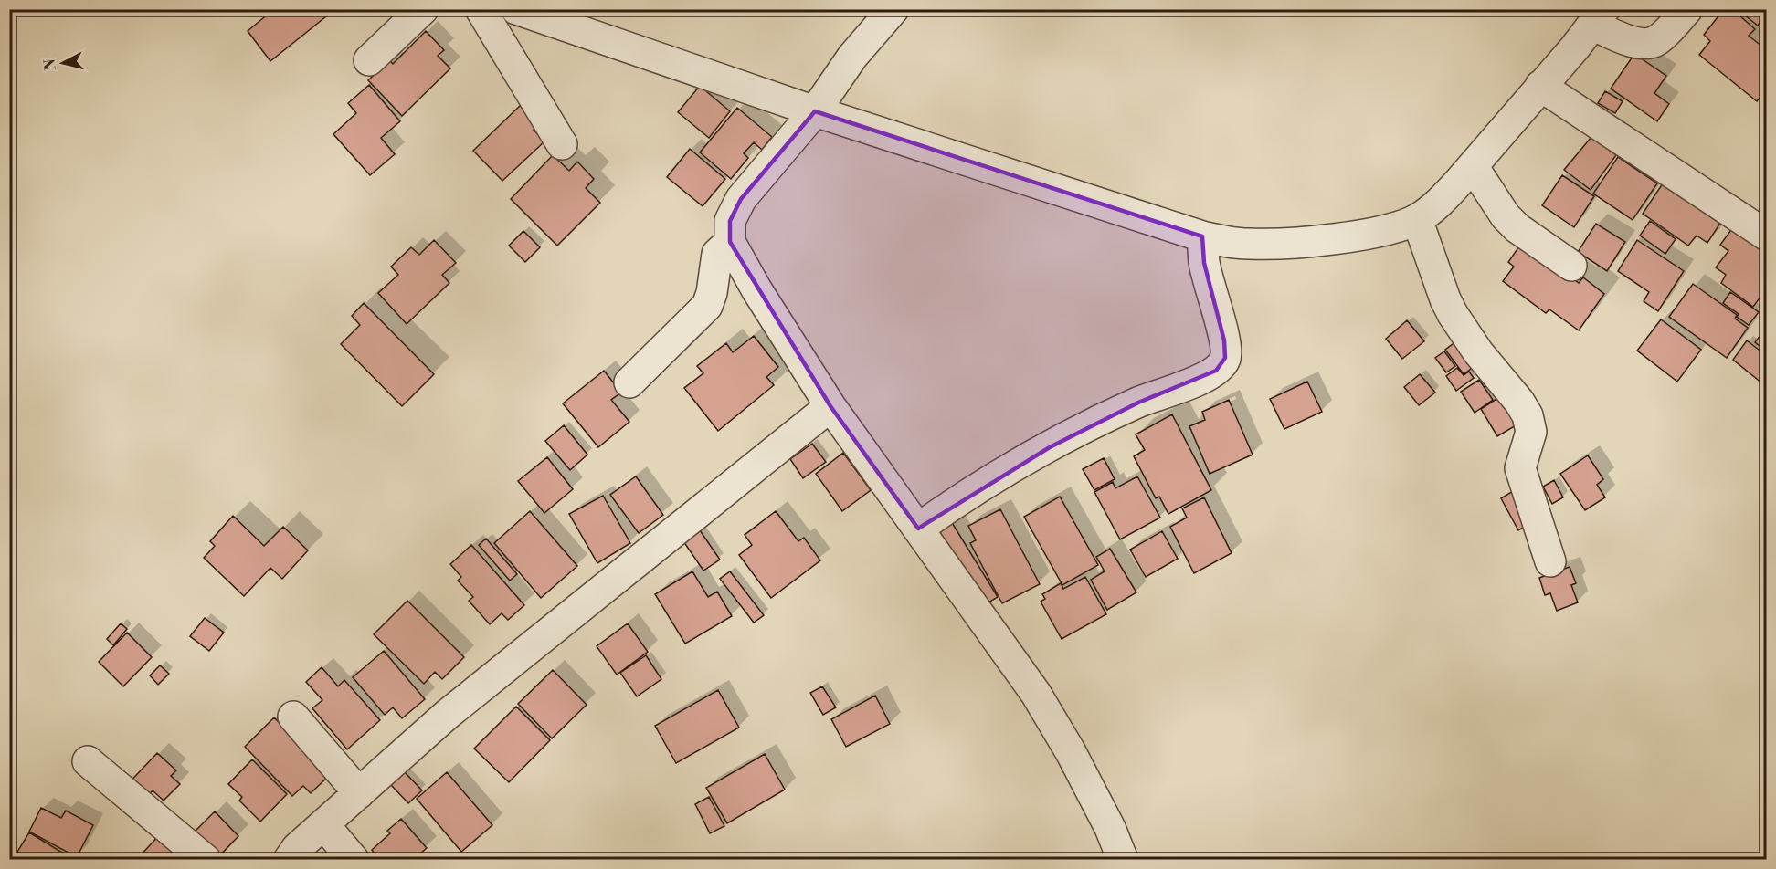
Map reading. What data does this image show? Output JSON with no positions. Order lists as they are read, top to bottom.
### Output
{
  "north": "left"
}
